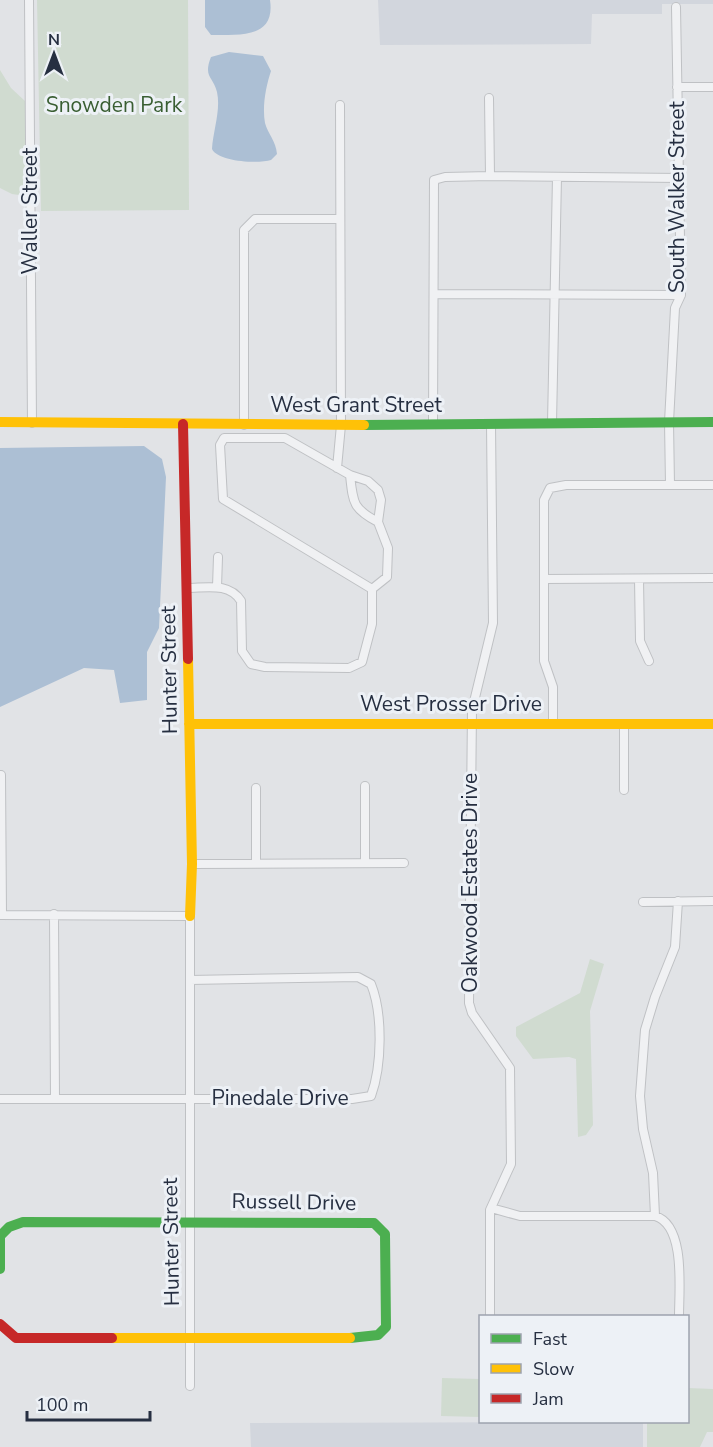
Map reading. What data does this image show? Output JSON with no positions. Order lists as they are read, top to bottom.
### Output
{
  "streets": {
    "street": [
      "South Walker Street",
      "Waller Street",
      "West Grant Street",
      "Hunter Street",
      "West Prosser Drive",
      "Oakwood Estates Drive",
      "Pinedale Drive",
      "Russell Drive"
    ]
  },
  "crossings": [
    ["South Walker Street", "West Grant Street"],
    ["Waller Street", "West Grant Street"],
    ["West Grant Street", "Hunter Street"],
    ["West Grant Street", "Oakwood Estates Drive"],
    ["Hunter Street", "West Prosser Drive"],
    ["Hunter Street", "Pinedale Drive"],
    ["Hunter Street", "Russell Drive"],
    ["West Prosser Drive", "Oakwood Estates Drive"]
  ],
  "parks": ["Snowden Park"],
  "legend": ["Fast", "Slow", "Jam"],
  "scale_bar": "100 m",
  "north": "top"
}
